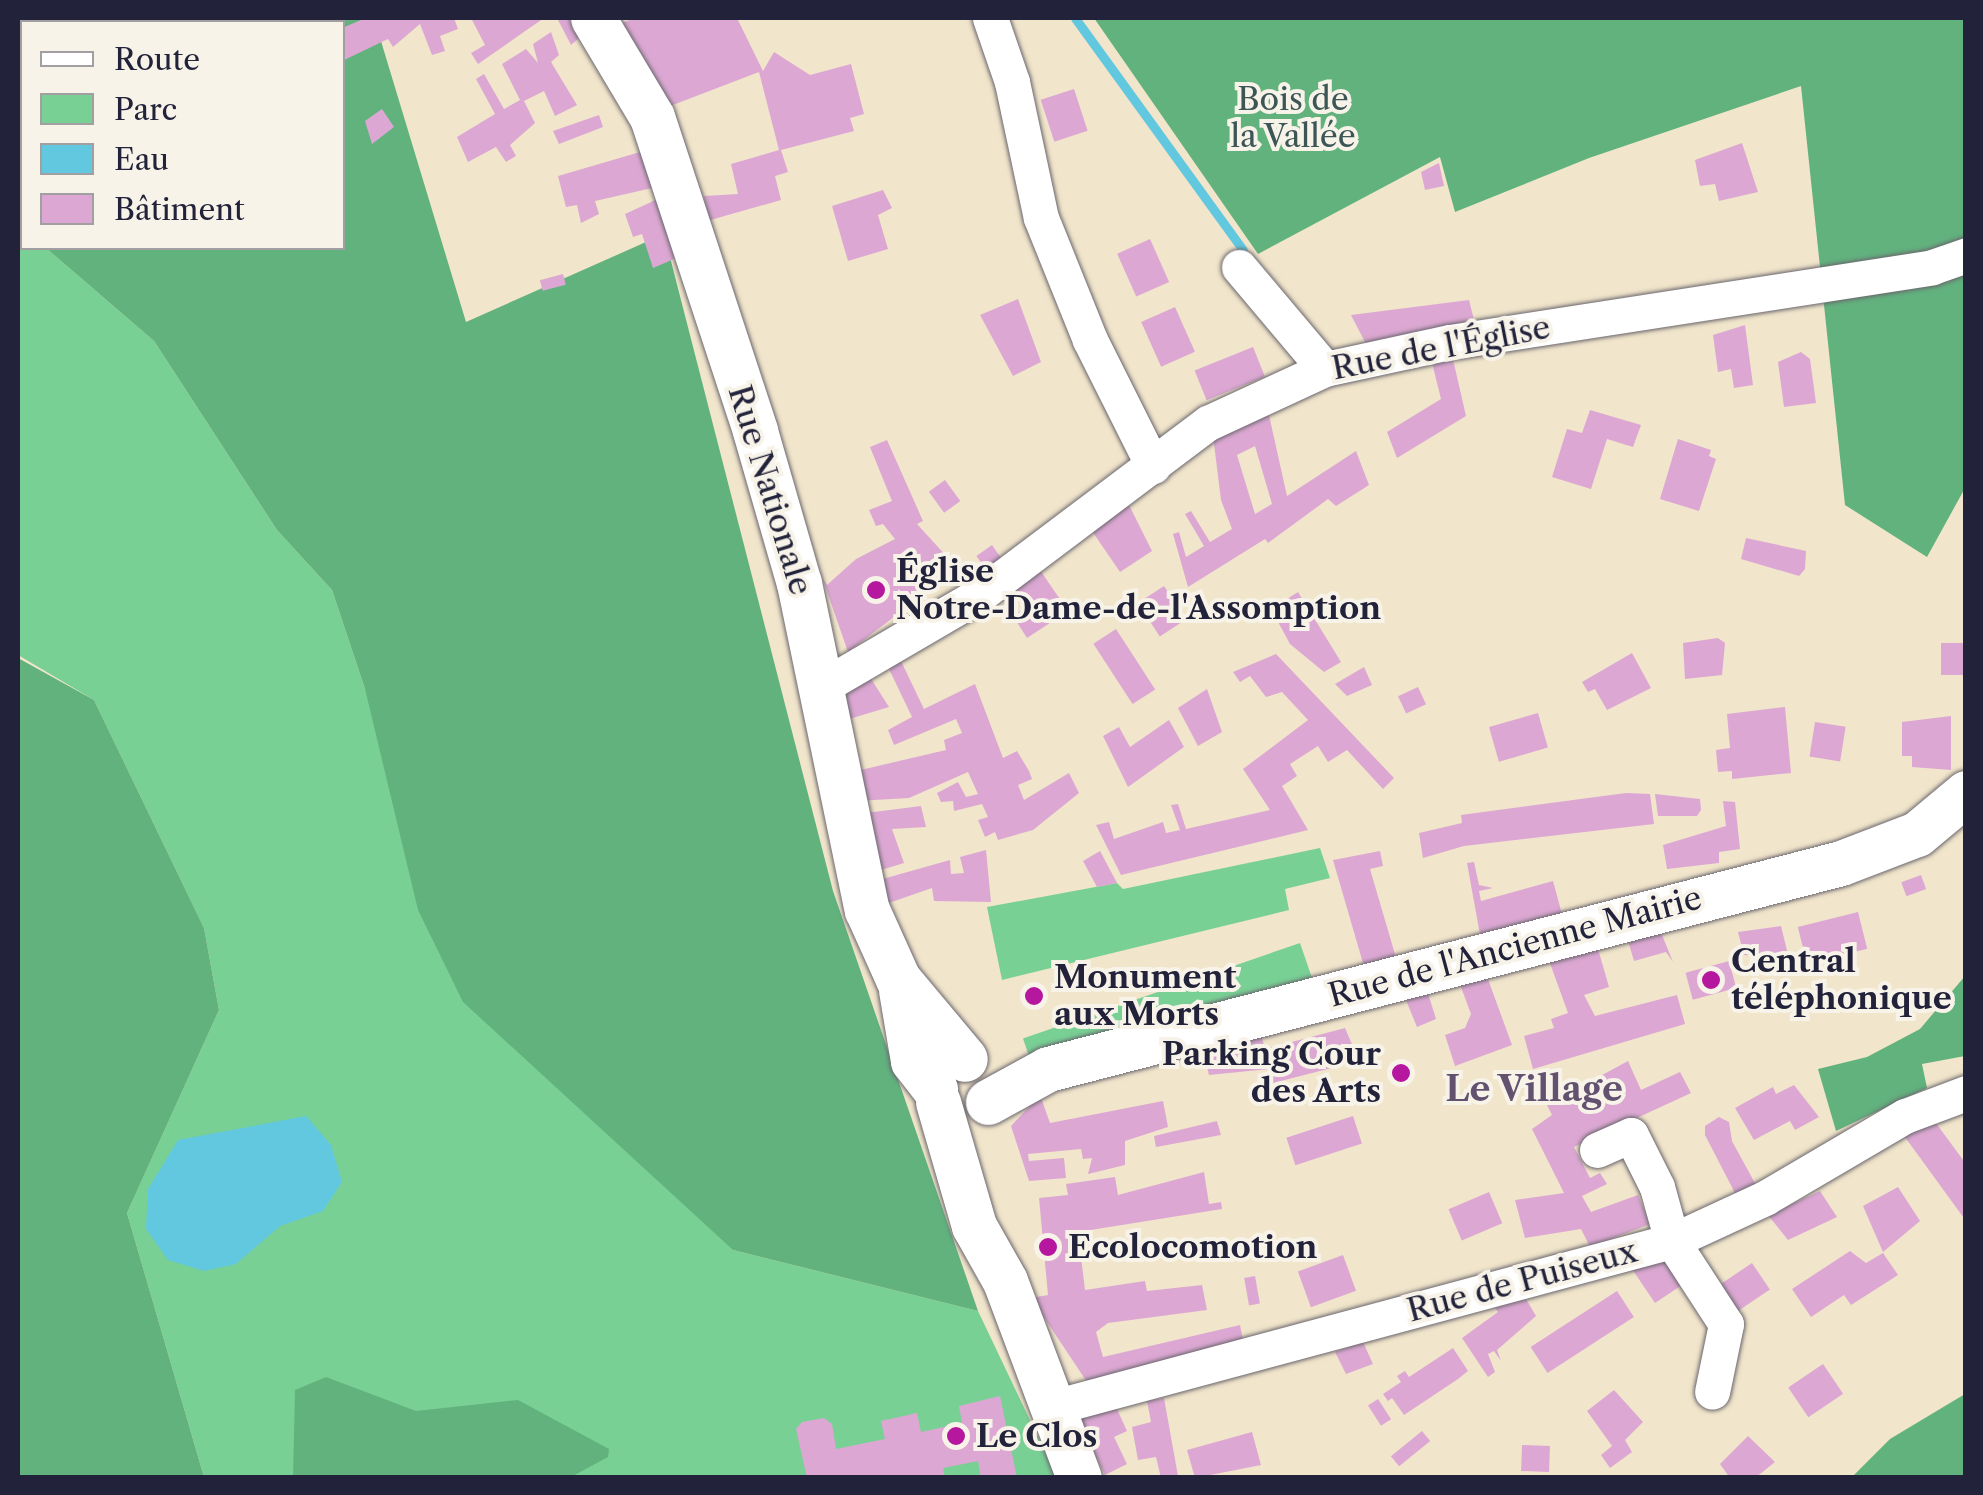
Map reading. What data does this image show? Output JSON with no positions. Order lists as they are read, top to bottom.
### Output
{
  "streets": {
    "street": [
      "Rue de l'Église",
      "Rue Nationale",
      "Rue de l'Ancienne Mairie",
      "Rue de Puiseux"
    ]
  },
  "crossings": [
    ["Rue de l'Église", "Rue Nationale"],
    ["Rue Nationale", "Rue de l'Ancienne Mairie"]
  ],
  "districts": ["Le Village"],
  "parks": ["Bois de la Vallée"],
  "places": [
    "Église Notre-Dame-de-l'Assomption",
    "Central téléphonique",
    "Monument aux Morts",
    "Parking Cour des Arts",
    "Ecolocomotion",
    "Le Clos"
  ],
  "legend": [
    "Route",
    "Parc",
    "Eau",
    "Bâtiment"
  ]
}
